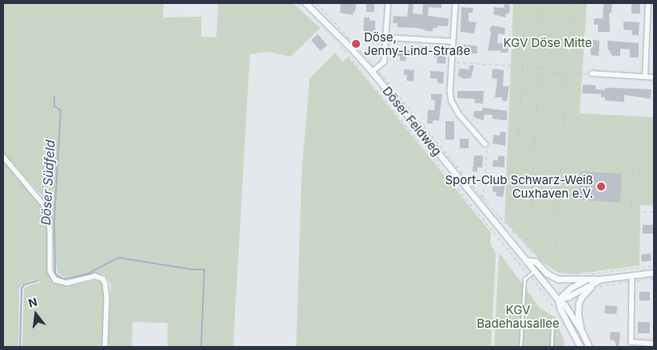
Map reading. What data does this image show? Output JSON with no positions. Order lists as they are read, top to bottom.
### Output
{
  "streets": {
    "street": ["Döser Feldweg"]
  },
  "water": ["Döser Südfeld"],
  "parks": ["KGV Döse Mitte", "KGV Badehausallee"],
  "places": ["Döse, Jenny-Lind-Straße", "Sport-Club Schwarz-Weiß Cuxhaven e.V."],
  "north": "top"
}
